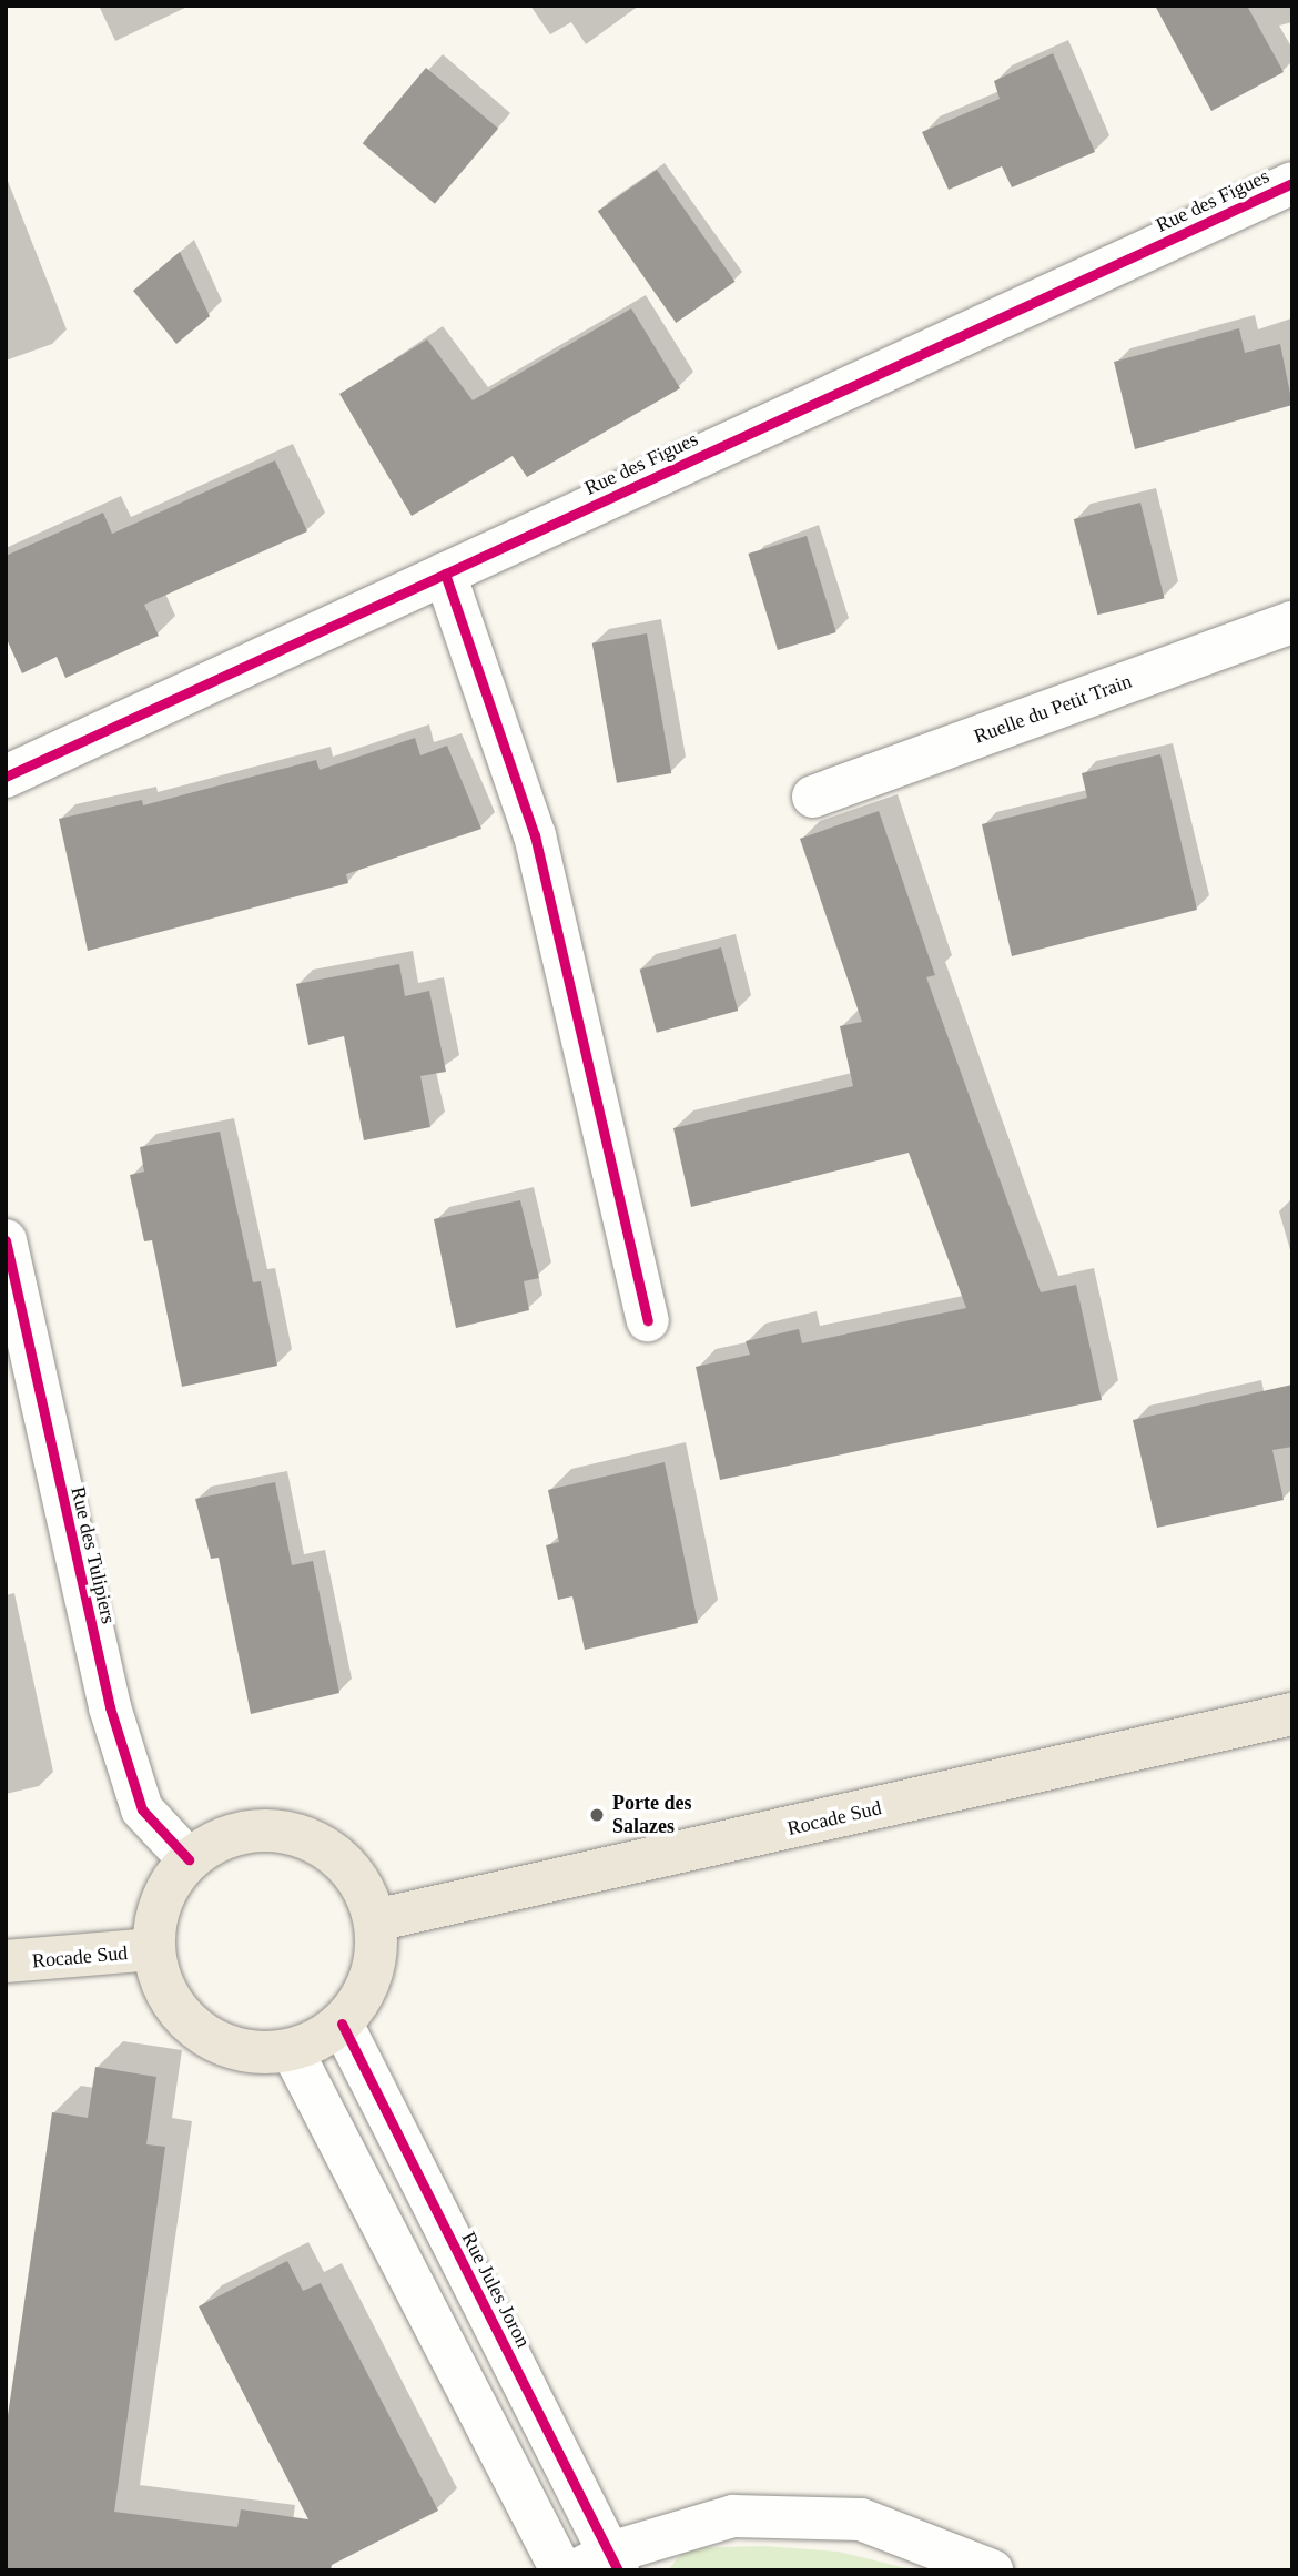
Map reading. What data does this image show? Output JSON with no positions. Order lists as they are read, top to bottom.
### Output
{
  "streets": {
    "main road": ["Rocade Sud"],
    "street": [
      "Rue des Figues",
      "Ruelle du Petit Train",
      "Rue des Tulipiers",
      "Rue Jules Joron"
    ]
  },
  "crossings": [
    ["Rue des Tulipiers", "Rocade Sud"],
    ["Rue des Tulipiers", "Rue Jules Joron"],
    ["Rocade Sud", "Rue Jules Joron"]
  ],
  "places": ["Porte des Salazes"]
}
